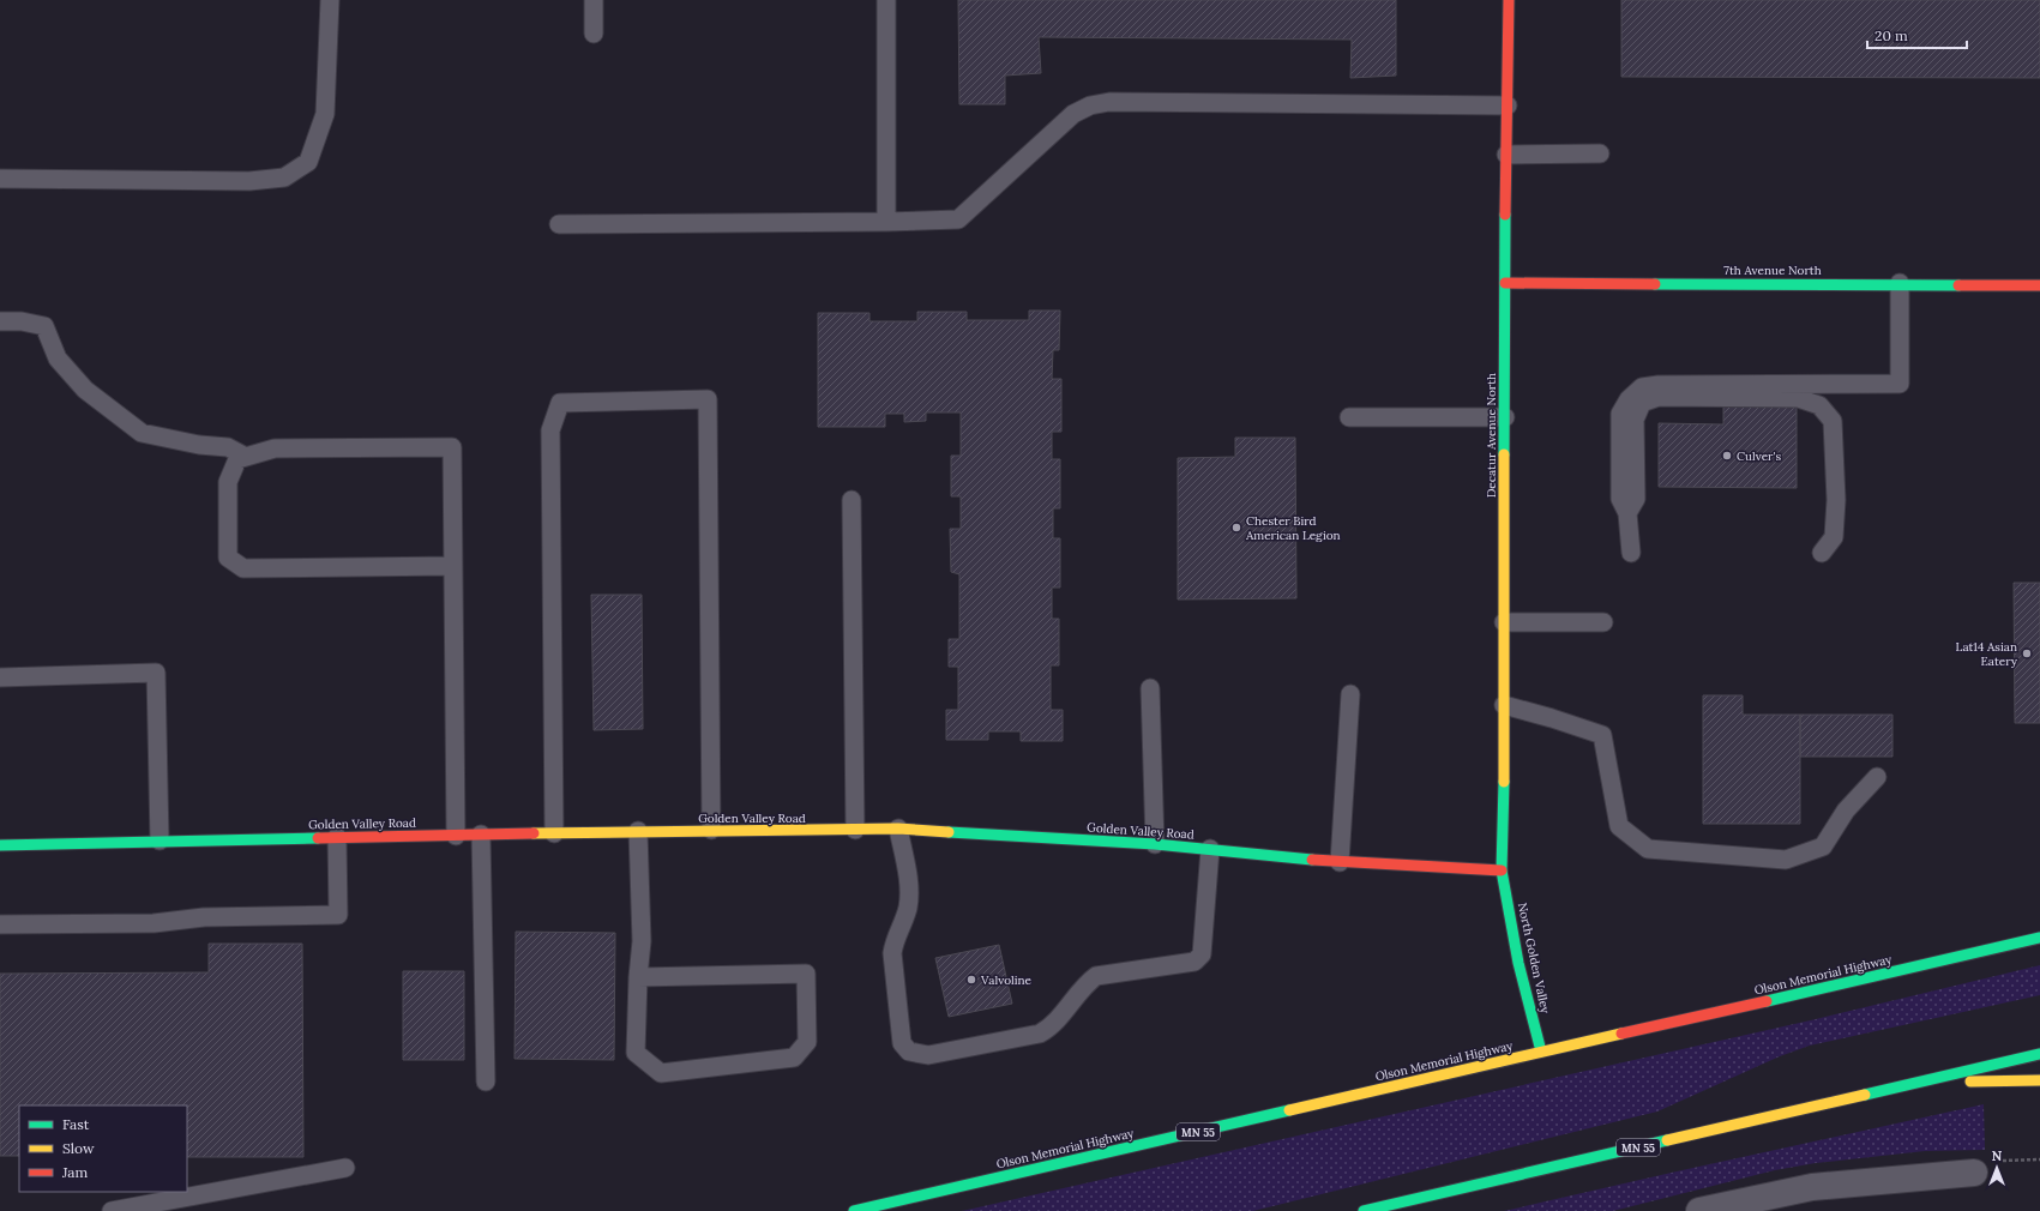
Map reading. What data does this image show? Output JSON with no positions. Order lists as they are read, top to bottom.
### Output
{
  "streets": {
    "main road": [
      "7th Avenue North",
      "Decatur Avenue North",
      "Golden Valley Road",
      "North Golden Valley",
      "Olson Memorial Highway",
      "MN 55"
    ]
  },
  "crossings": [
    ["7th Avenue North", "Decatur Avenue North"],
    ["Decatur Avenue North", "Golden Valley Road"],
    ["Decatur Avenue North", "North Golden Valley"],
    ["Golden Valley Road", "North Golden Valley"],
    ["North Golden Valley", "Olson Memorial Highway"]
  ],
  "places": [
    "Culver's",
    "Chester Bird American Legion",
    "Lat14 Asian Eatery",
    "Valvoline"
  ],
  "legend": ["Fast", "Slow", "Jam"],
  "scale_bar": "20 m",
  "north": "top"
}
